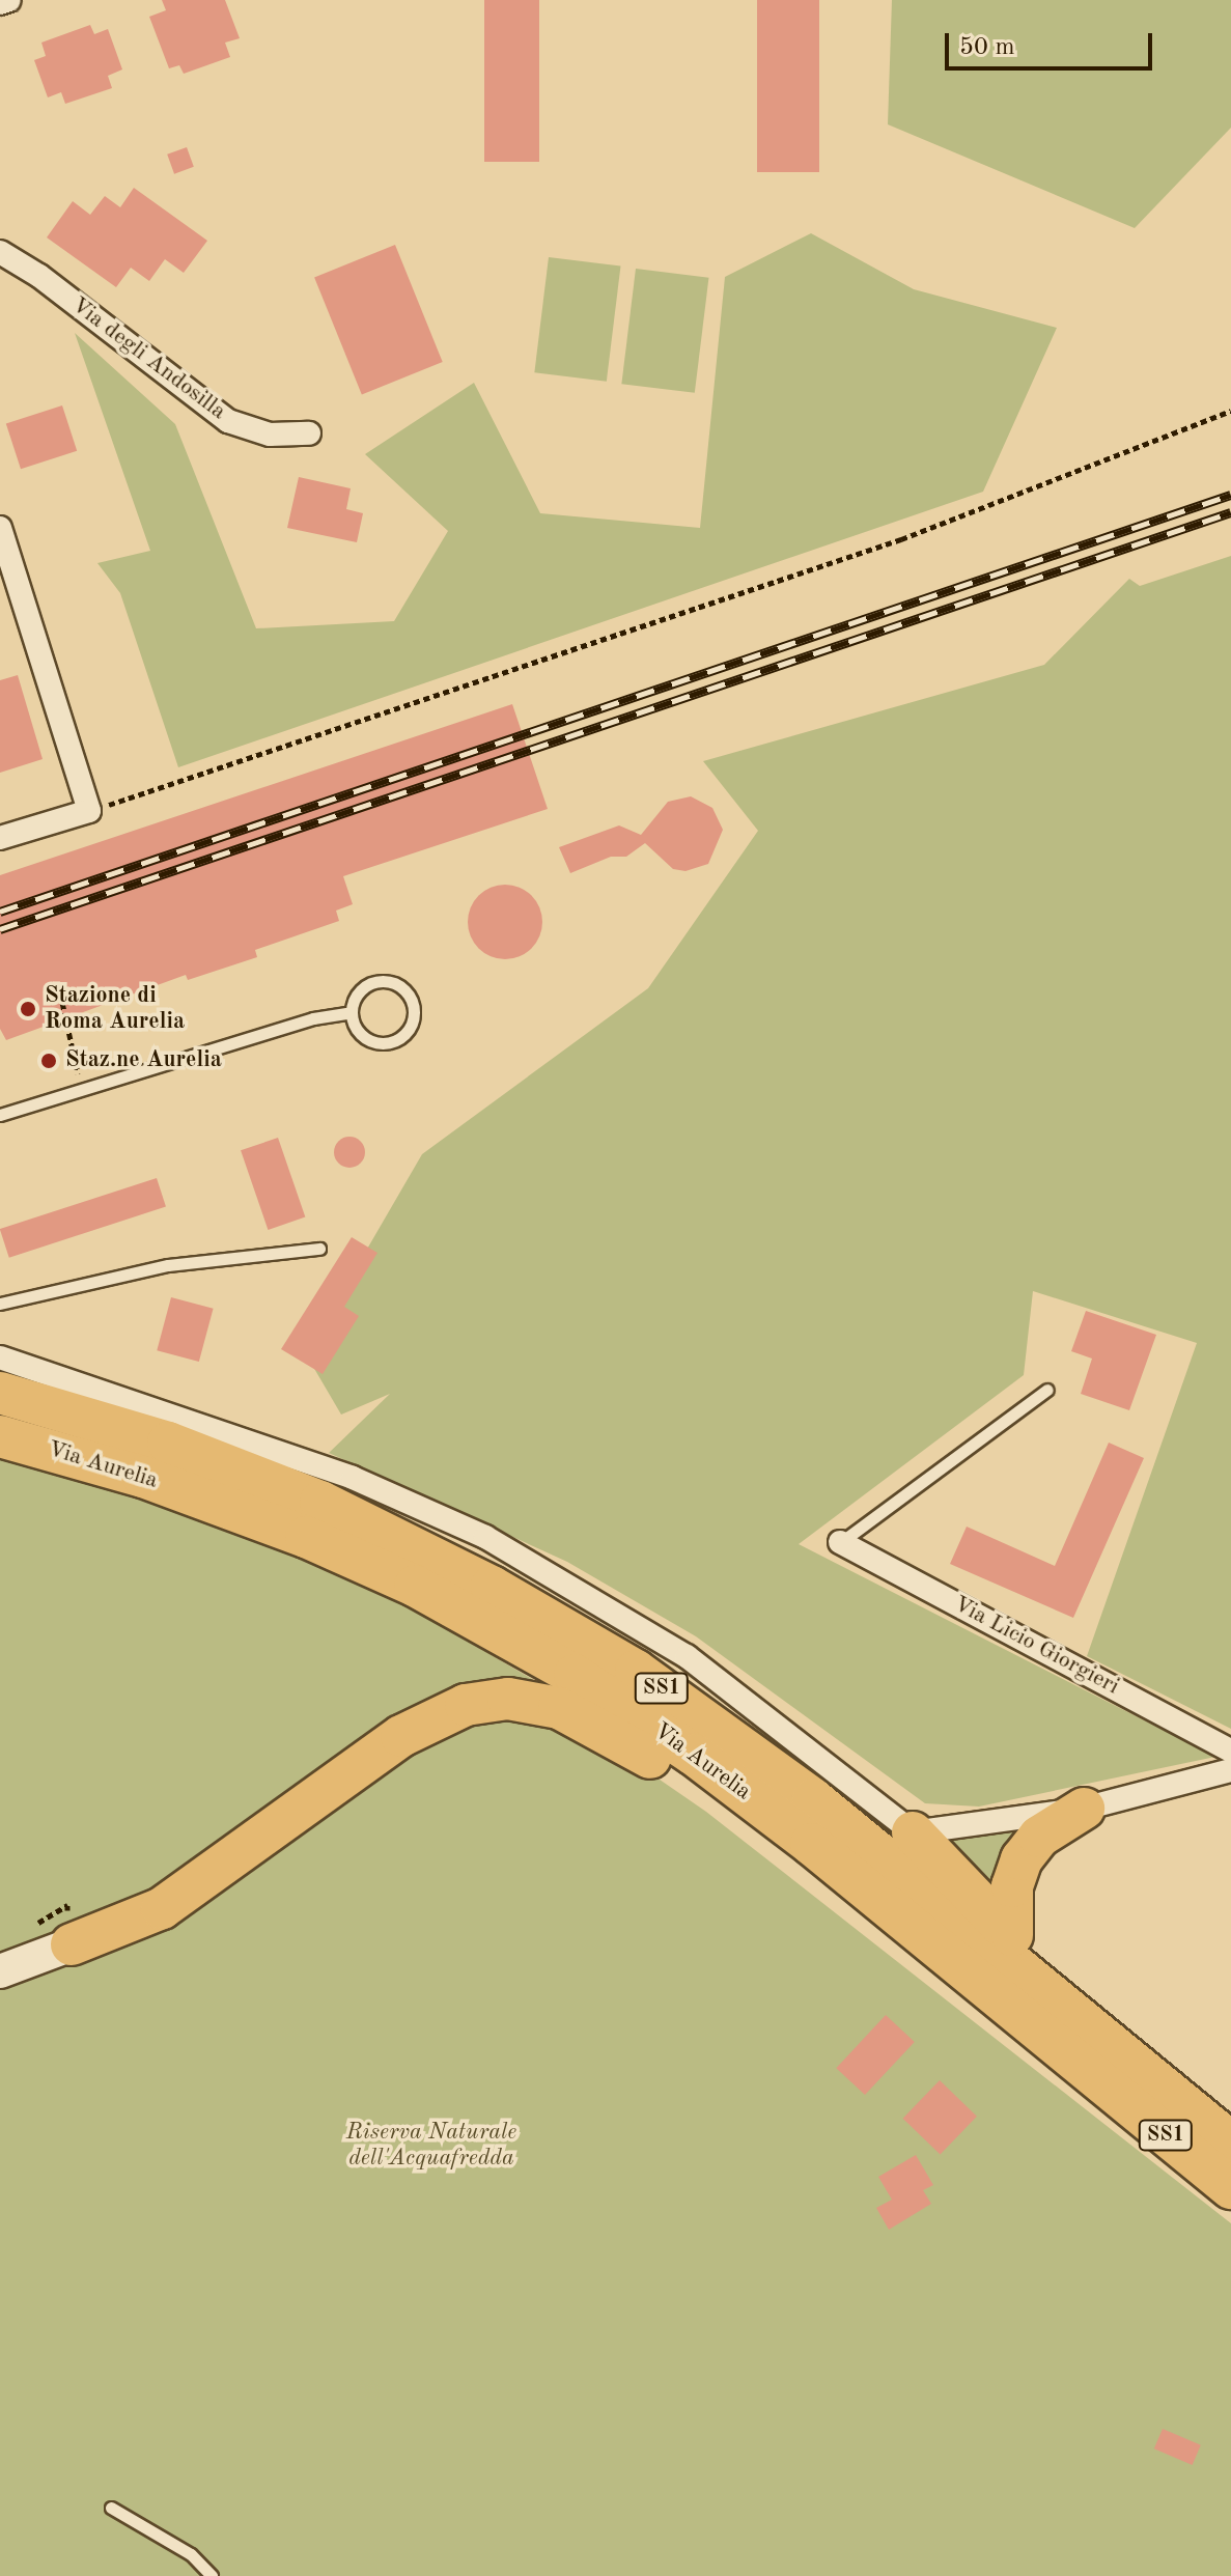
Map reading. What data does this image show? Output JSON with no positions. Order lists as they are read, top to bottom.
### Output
{
  "streets": {
    "highway": ["Via Aurelia", "SS1"],
    "street": ["Via degli Andosilla", "Via Licio Giorgieri"]
  },
  "parks": ["Riserva Naturale dell'Acquafredda"],
  "places": ["Stazione di Roma Aurelia", "Staz.ne Aurelia"],
  "scale_bar": "50 m"
}
